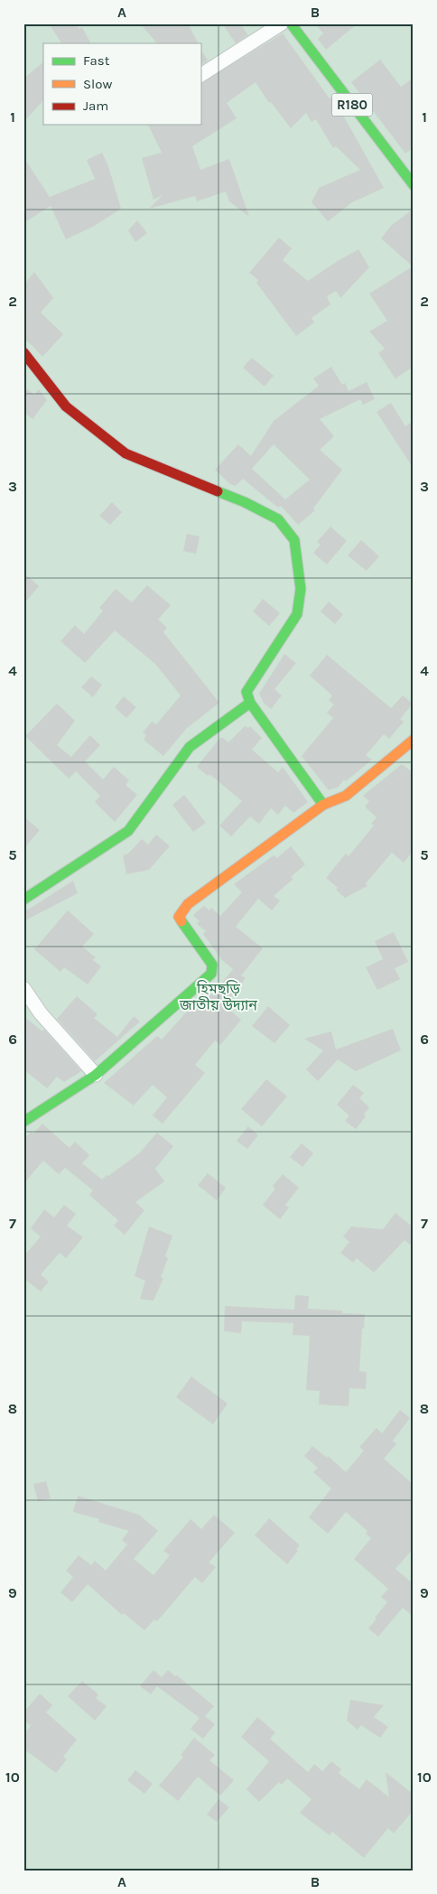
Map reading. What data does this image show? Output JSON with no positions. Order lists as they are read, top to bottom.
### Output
{
  "streets": {
    "street": ["R180"]
  },
  "parks": ["হিমছড়ি জাতীয় উদ্যান"],
  "legend": ["Fast", "Slow", "Jam"],
  "grid": {
    "columns": ["A", "B"],
    "rows": [
      "1",
      "2",
      "3",
      "4",
      "5",
      "6",
      "7",
      "8",
      "9",
      "10"
    ]
  }
}
